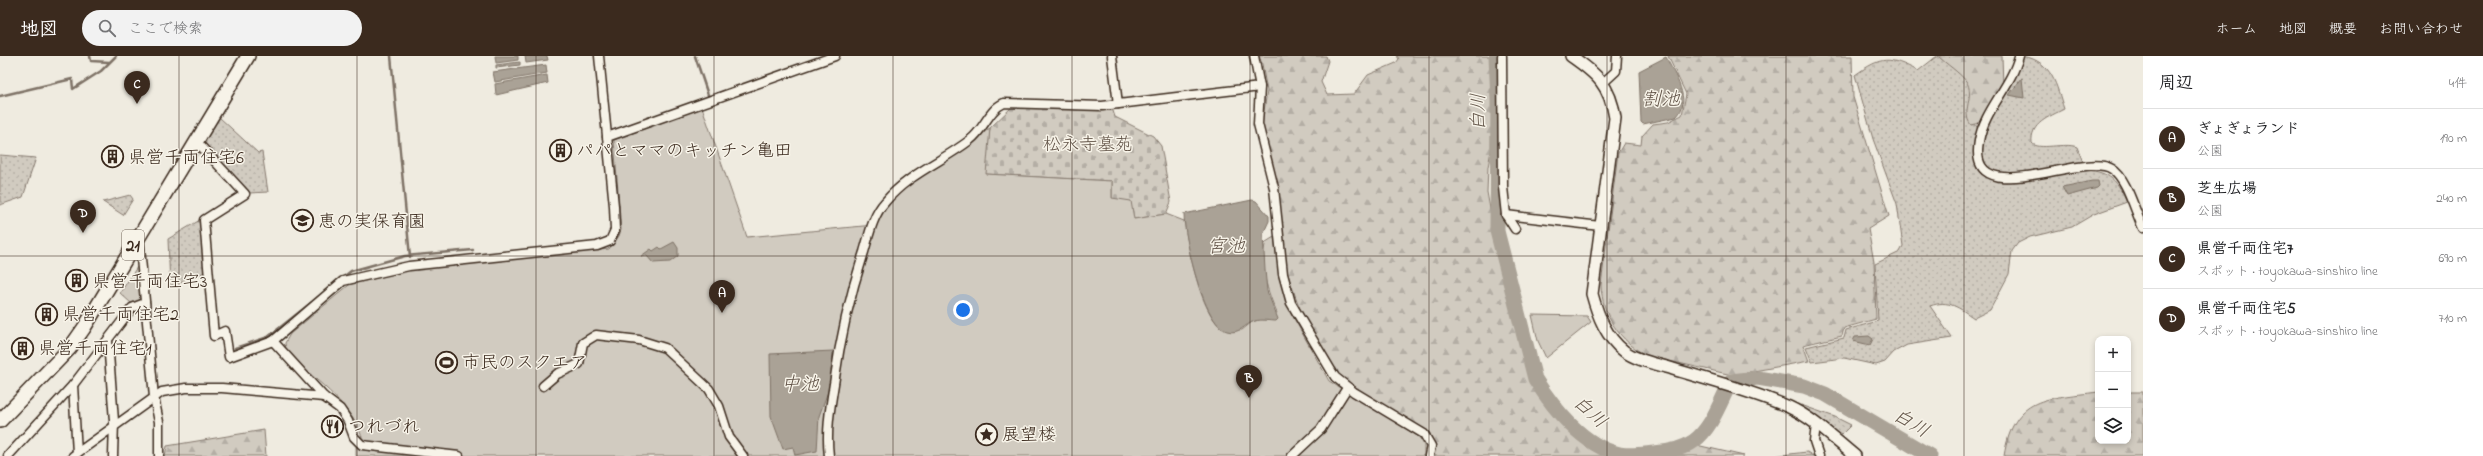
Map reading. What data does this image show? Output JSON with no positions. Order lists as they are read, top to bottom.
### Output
{
  "streets": {
    "main road": ["21"]
  },
  "water": [
    "割池",
    "白川",
    "宮池",
    "中池"
  ],
  "parks": ["松永寺墓苑"],
  "places": {
    "building": [
      "パパとママのキッチン亀田",
      "県営千両住宅6",
      "県営千両住宅3",
      "県営千両住宅2",
      "県営千両住宅1"
    ],
    "school or university": ["恵の実保育園"],
    "sports": ["市民のスクエア"],
    "restaurant": ["つれづれ"],
    "place": ["展望楼"]
  },
  "page": {
    "header": "地図",
    "search": "ここで検索",
    "nav": [
      "ホーム",
      "地図",
      "概要",
      "お問い合わせ"
    ],
    "heading": ["周辺", "4件"],
    "pins": [
      "C",
      "D",
      "A",
      "B"
    ],
    "list": [
      {
        "mark": "A",
        "name": "ぎょぎょランド",
        "note": "公園",
        "value": "190 m"
      },
      {
        "mark": "B",
        "name": "芝生広場",
        "note": "公園",
        "value": "240 m"
      },
      {
        "mark": "C",
        "name": "県営千両住宅7",
        "note": "スポット · toyokawa-sinshiro line",
        "value": "690 m"
      },
      {
        "mark": "D",
        "name": "県営千両住宅5",
        "note": "スポット · toyokawa-sinshiro line",
        "value": "710 m"
      }
    ],
    "map_buttons": ["+", "−"]
  }
}
